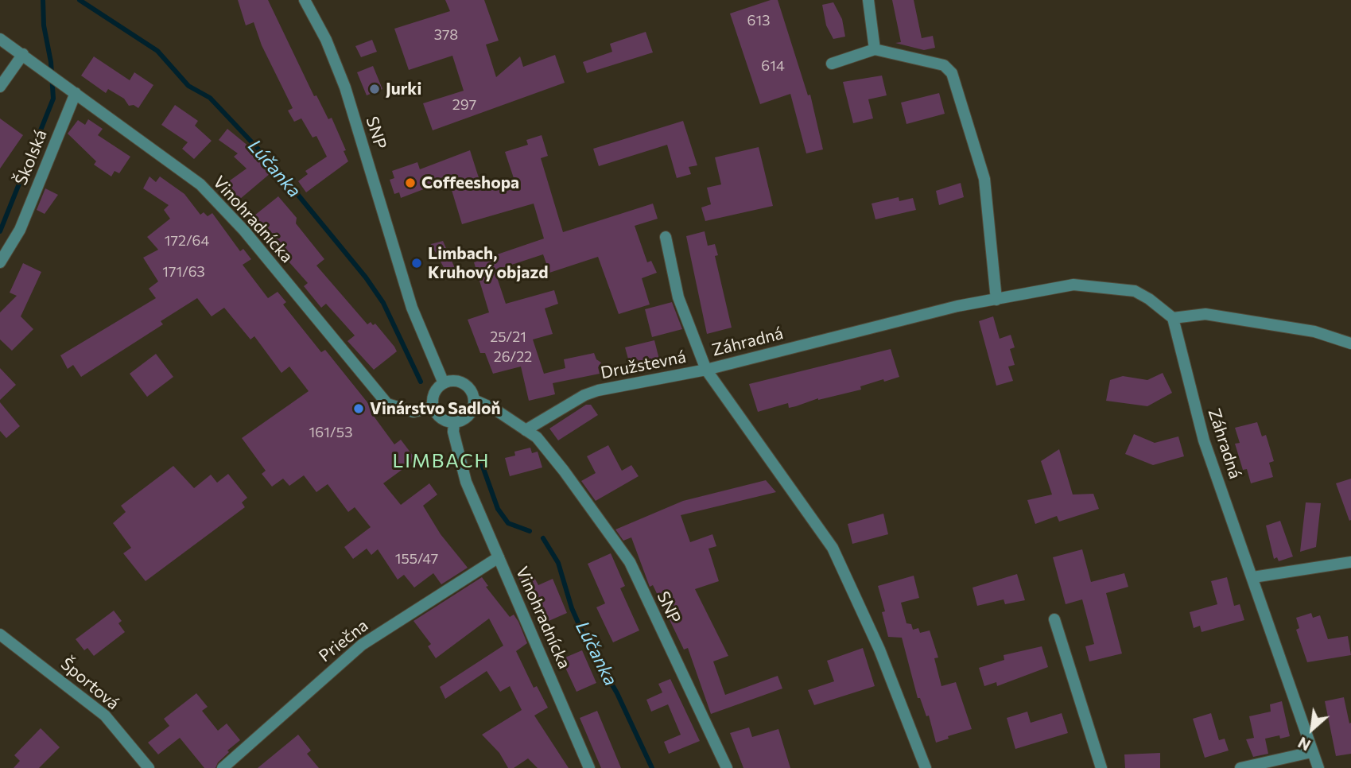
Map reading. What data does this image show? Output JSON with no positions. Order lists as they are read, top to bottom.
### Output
{
  "streets": {
    "street": [
      "SNP",
      "Školská",
      "Vinohradnícka",
      "Záhradná",
      "Družstevná",
      "Priečna",
      "Športová"
    ]
  },
  "crossings": [
    ["SNP", "Vinohradnícka"],
    ["SNP", "Družstevná"],
    ["Školská", "Vinohradnícka"],
    ["Vinohradnícka", "Priečna"],
    ["Záhradná", "Družstevná"]
  ],
  "districts": ["LIMBACH"],
  "water": ["Lúčanka"],
  "places": [
    "Jurki",
    "Coffeeshopa",
    "Limbach, Kruhový objazd",
    "Vinárstvo Sadloň"
  ],
  "house_numbers": [
    "613",
    "378",
    "614",
    "297",
    "172/64",
    "171/63",
    "25/21",
    "26/22",
    "161/53",
    "155/47"
  ],
  "north": "bottom left"
}
